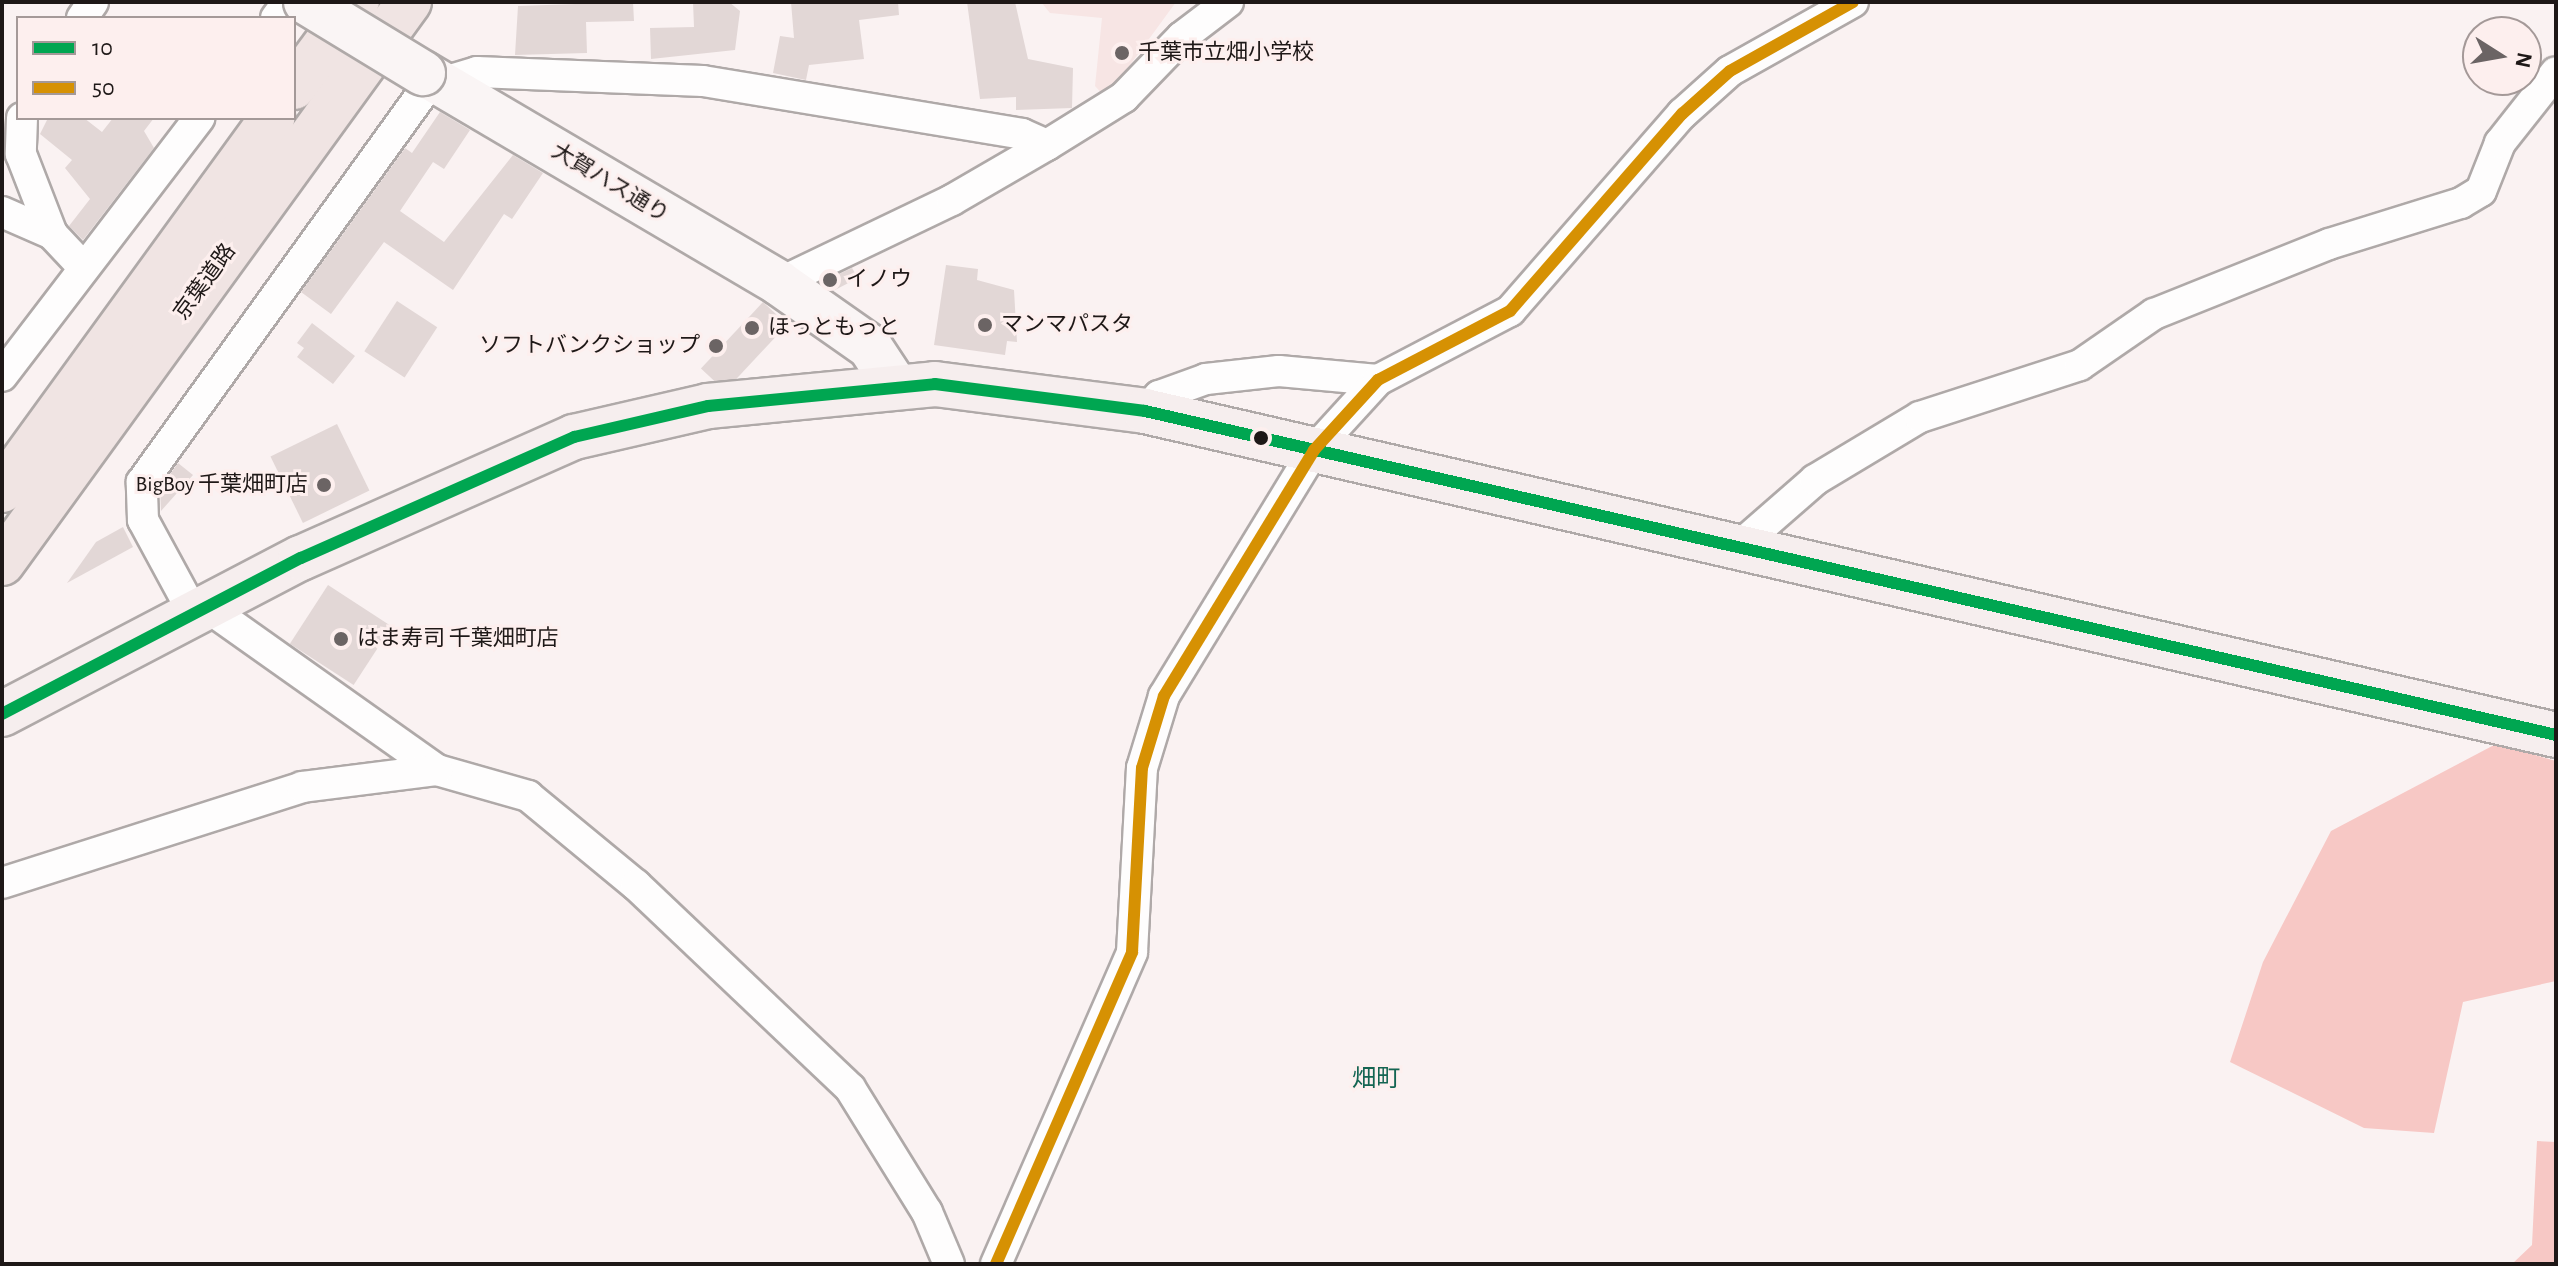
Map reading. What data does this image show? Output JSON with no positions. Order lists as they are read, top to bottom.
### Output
{
  "streets": {
    "highway": ["京葉道路"],
    "street": ["大賀ハス通り"]
  },
  "districts": ["畑町"],
  "places": [
    "千葉市立畑小学校",
    "イノウ",
    "マンマパスタ",
    "ほっともっと",
    "ソフトバンクショップ",
    "BigBoy 千葉畑町店",
    "はま寿司 千葉畑町店"
  ],
  "lines": ["transit line 50", "transit line 10"],
  "legend": ["10", "50"],
  "north": "right"
}
